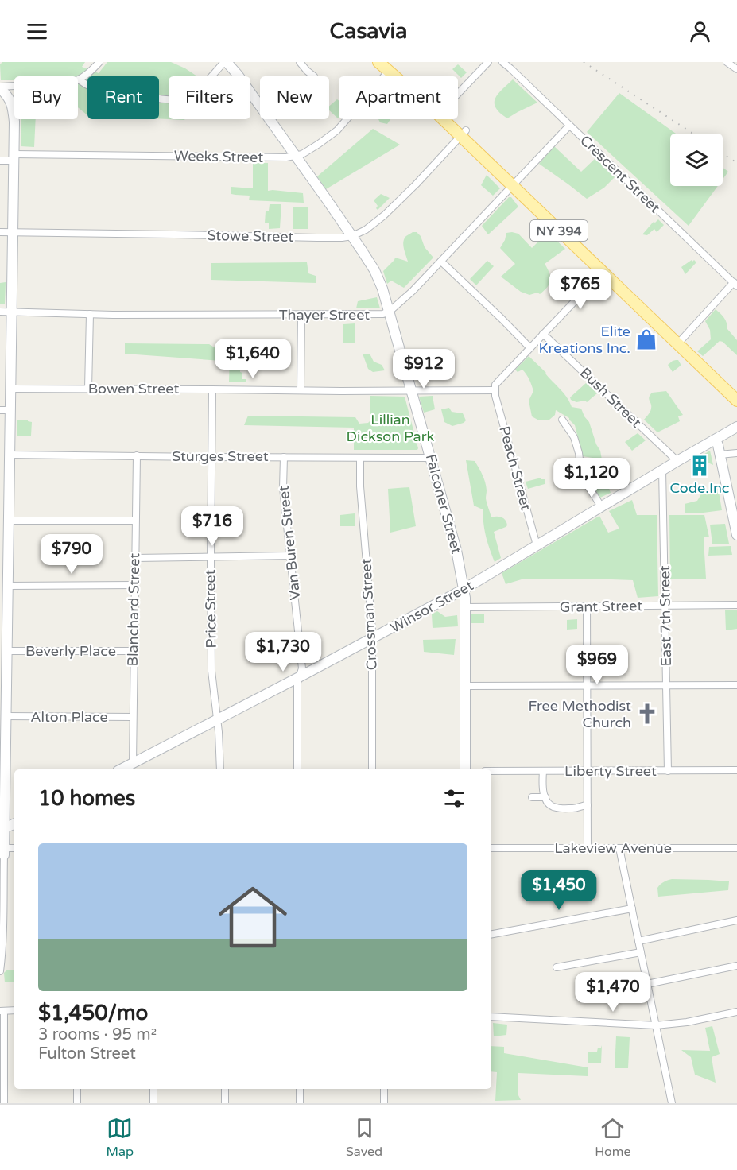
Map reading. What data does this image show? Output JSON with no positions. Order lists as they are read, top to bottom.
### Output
{
  "streets": {
    "main road": ["NY 394"],
    "street": [
      "Weeks Street",
      "Crescent Street",
      "Stowe Street",
      "Thayer Street",
      "Bowen Street",
      "Bush Street",
      "Sturges Street",
      "Peach Street",
      "Falconer Street",
      "Van Buren Street",
      "Winsor Street",
      "Grant Street",
      "Price Street",
      "Blanchard Street",
      "Crossman Street",
      "East 7th Street",
      "Beverly Place",
      "Alton Place",
      "Liberty Street",
      "Lakeview Avenue"
    ]
  },
  "crossings": [
    ["Weeks Street", "NY 394"],
    ["Weeks Street", "Falconer Street"],
    ["Crescent Street", "Thayer Street"],
    ["NY 394", "Stowe Street"],
    ["NY 394", "Thayer Street"],
    ["Stowe Street", "Falconer Street"],
    ["Thayer Street", "Falconer Street"],
    ["Bowen Street", "Peach Street"],
    ["Bowen Street", "Falconer Street"],
    ["Bowen Street", "Price Street"],
    ["Bush Street", "Winsor Street"],
    ["Sturges Street", "Falconer Street"],
    ["Sturges Street", "Van Buren Street"],
    ["Sturges Street", "Price Street"],
    ["Sturges Street", "Blanchard Street"],
    ["Sturges Street", "Crossman Street"],
    ["Peach Street", "Winsor Street"],
    ["Falconer Street", "Winsor Street"],
    ["Falconer Street", "Grant Street"],
    ["Van Buren Street", "Winsor Street"],
    ["Winsor Street", "Price Street"],
    ["Winsor Street", "Blanchard Street"],
    ["Winsor Street", "Crossman Street"],
    ["Winsor Street", "East 7th Street"],
    ["Grant Street", "East 7th Street"],
    ["Blanchard Street", "Beverly Place"],
    ["Blanchard Street", "Alton Place"],
    ["East 7th Street", "Liberty Street"]
  ],
  "parks": ["Lillian Dickson Park"],
  "places": {
    "shop": ["Elite Kreations Inc."],
    "building": ["Code.Inc"],
    "church": ["Free Methodist Church"]
  },
  "page": {
    "header": "Casavia",
    "chip": [
      "Buy",
      "Rent",
      "Filters",
      "New",
      "Apartment"
    ],
    "price": [
      "$765",
      "$1,640",
      "$912",
      "$1,120",
      "$716",
      "$790",
      "$1,730",
      "$969",
      "$1,450",
      "$1,470"
    ],
    "heading": "10 homes",
    "list": [
      {
        "name": "$1,450/mo",
        "note": "3 rooms · 95 m² · Fulton Street"
      }
    ],
    "tabs": ["Map", "Saved", "Home"]
  }
}
